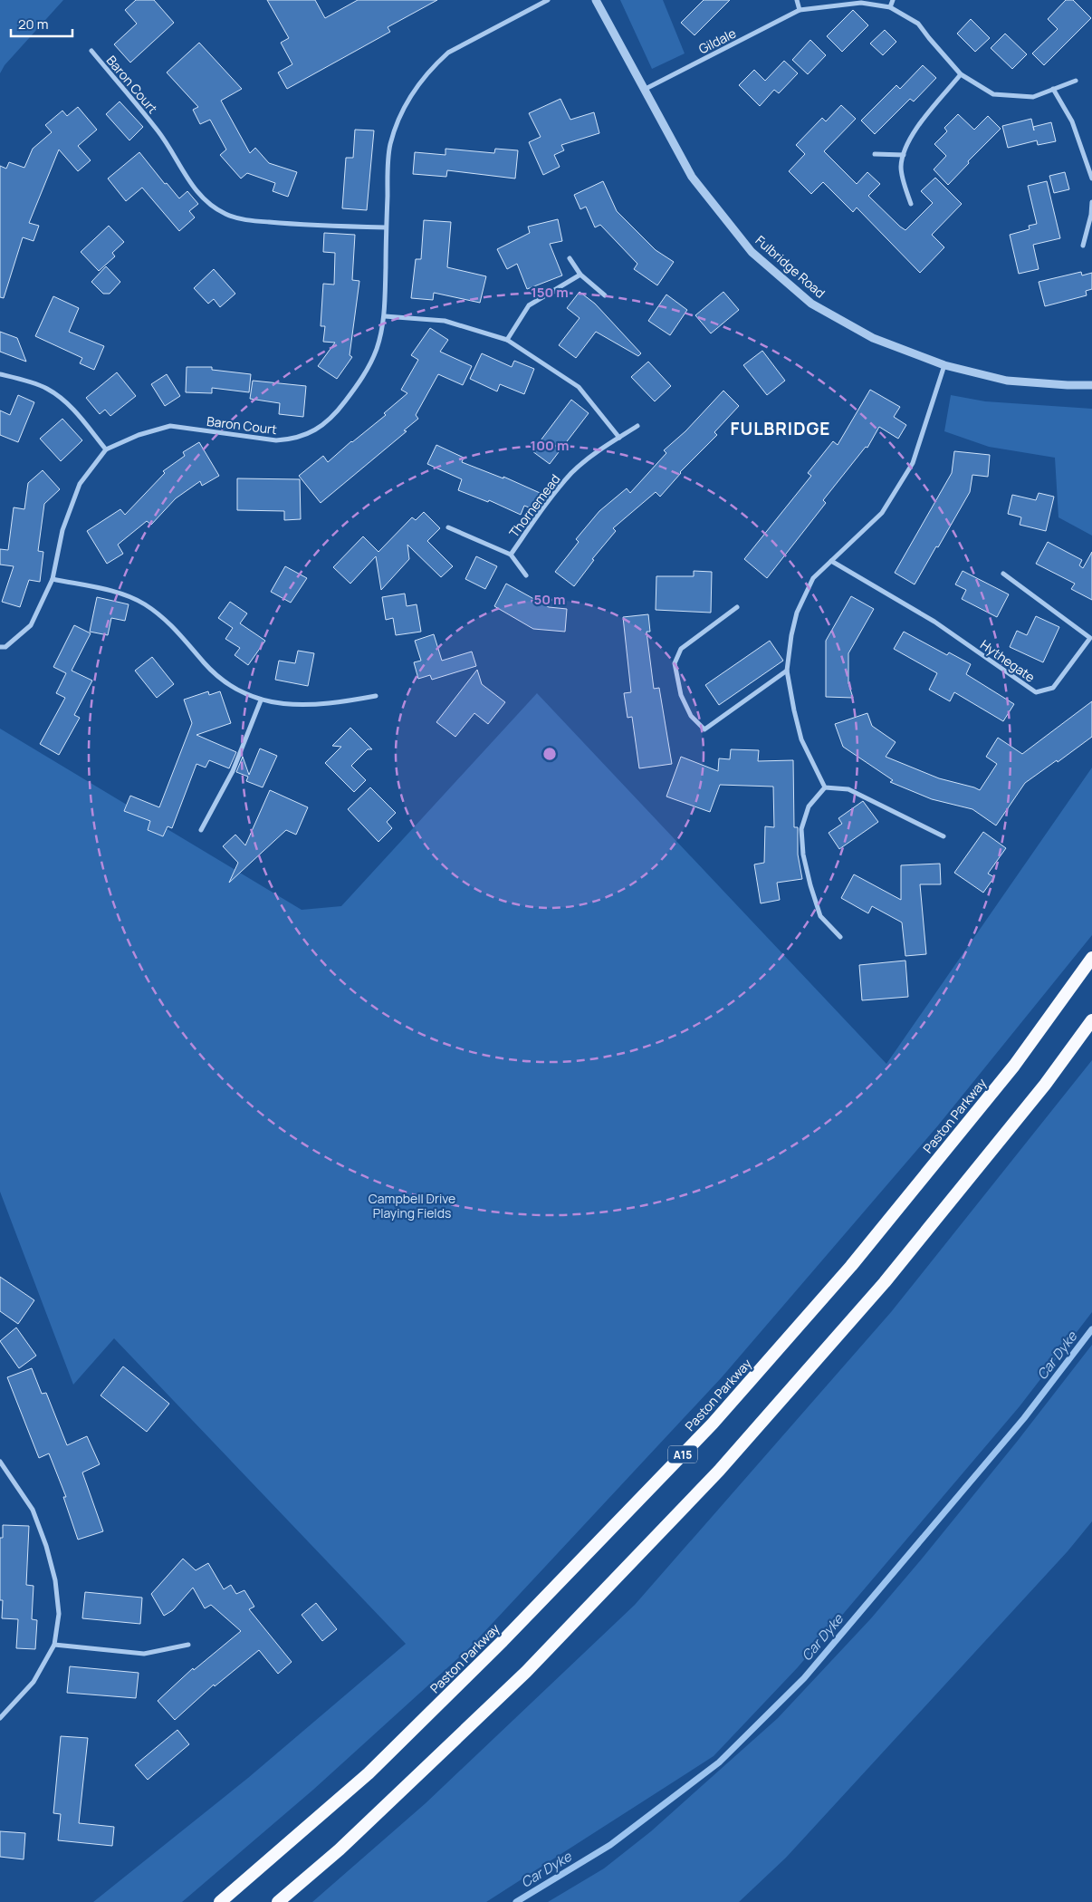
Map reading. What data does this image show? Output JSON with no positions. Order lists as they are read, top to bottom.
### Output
{
  "streets": {
    "highway": ["Paston Parkway", "A15"],
    "street": [
      "Gildale",
      "Baron Court",
      "Fulbridge Road",
      "Thornemead",
      "Hythegate"
    ]
  },
  "crossings": [
    ["Gildale", "Fulbridge Road"]
  ],
  "districts": ["FULBRIDGE"],
  "water": ["Car Dyke"],
  "parks": ["Campbell Drive Playing Fields"],
  "scale_bar": "20 m",
  "rings": ["150 m", "100 m", "50 m"]
}
